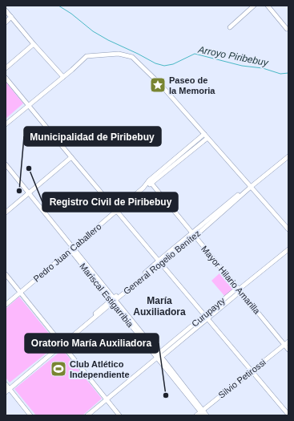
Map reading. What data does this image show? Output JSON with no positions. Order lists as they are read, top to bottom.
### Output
{
  "streets": {
    "street": [
      "Pedro Juan Caballero",
      "General Rogelio Benítez",
      "Mayor Hilario Amarilla",
      "Curupayty",
      "Silvio Petirossi"
    ]
  },
  "crossings": [
    ["Pedro Juan Caballero", "Mayor Hilario Amarilla"],
    ["General Rogelio Benítez", "Mayor Hilario Amarilla"],
    ["Mayor Hilario Amarilla", "Curupayty"],
    ["Mayor Hilario Amarilla", "Silvio Petirossi"]
  ],
  "districts": ["María Auxiliadora"],
  "water": ["Arroyo Piribebuy"],
  "places": {
    "place": ["Paseo de la Memoria"],
    "other": ["Registro Civil de Piribebuy", "Municipalidad de Piribebuy", "Oratorio María Auxiliadora"],
    "sports": ["Club Atlético Independiente"]
  }
}
